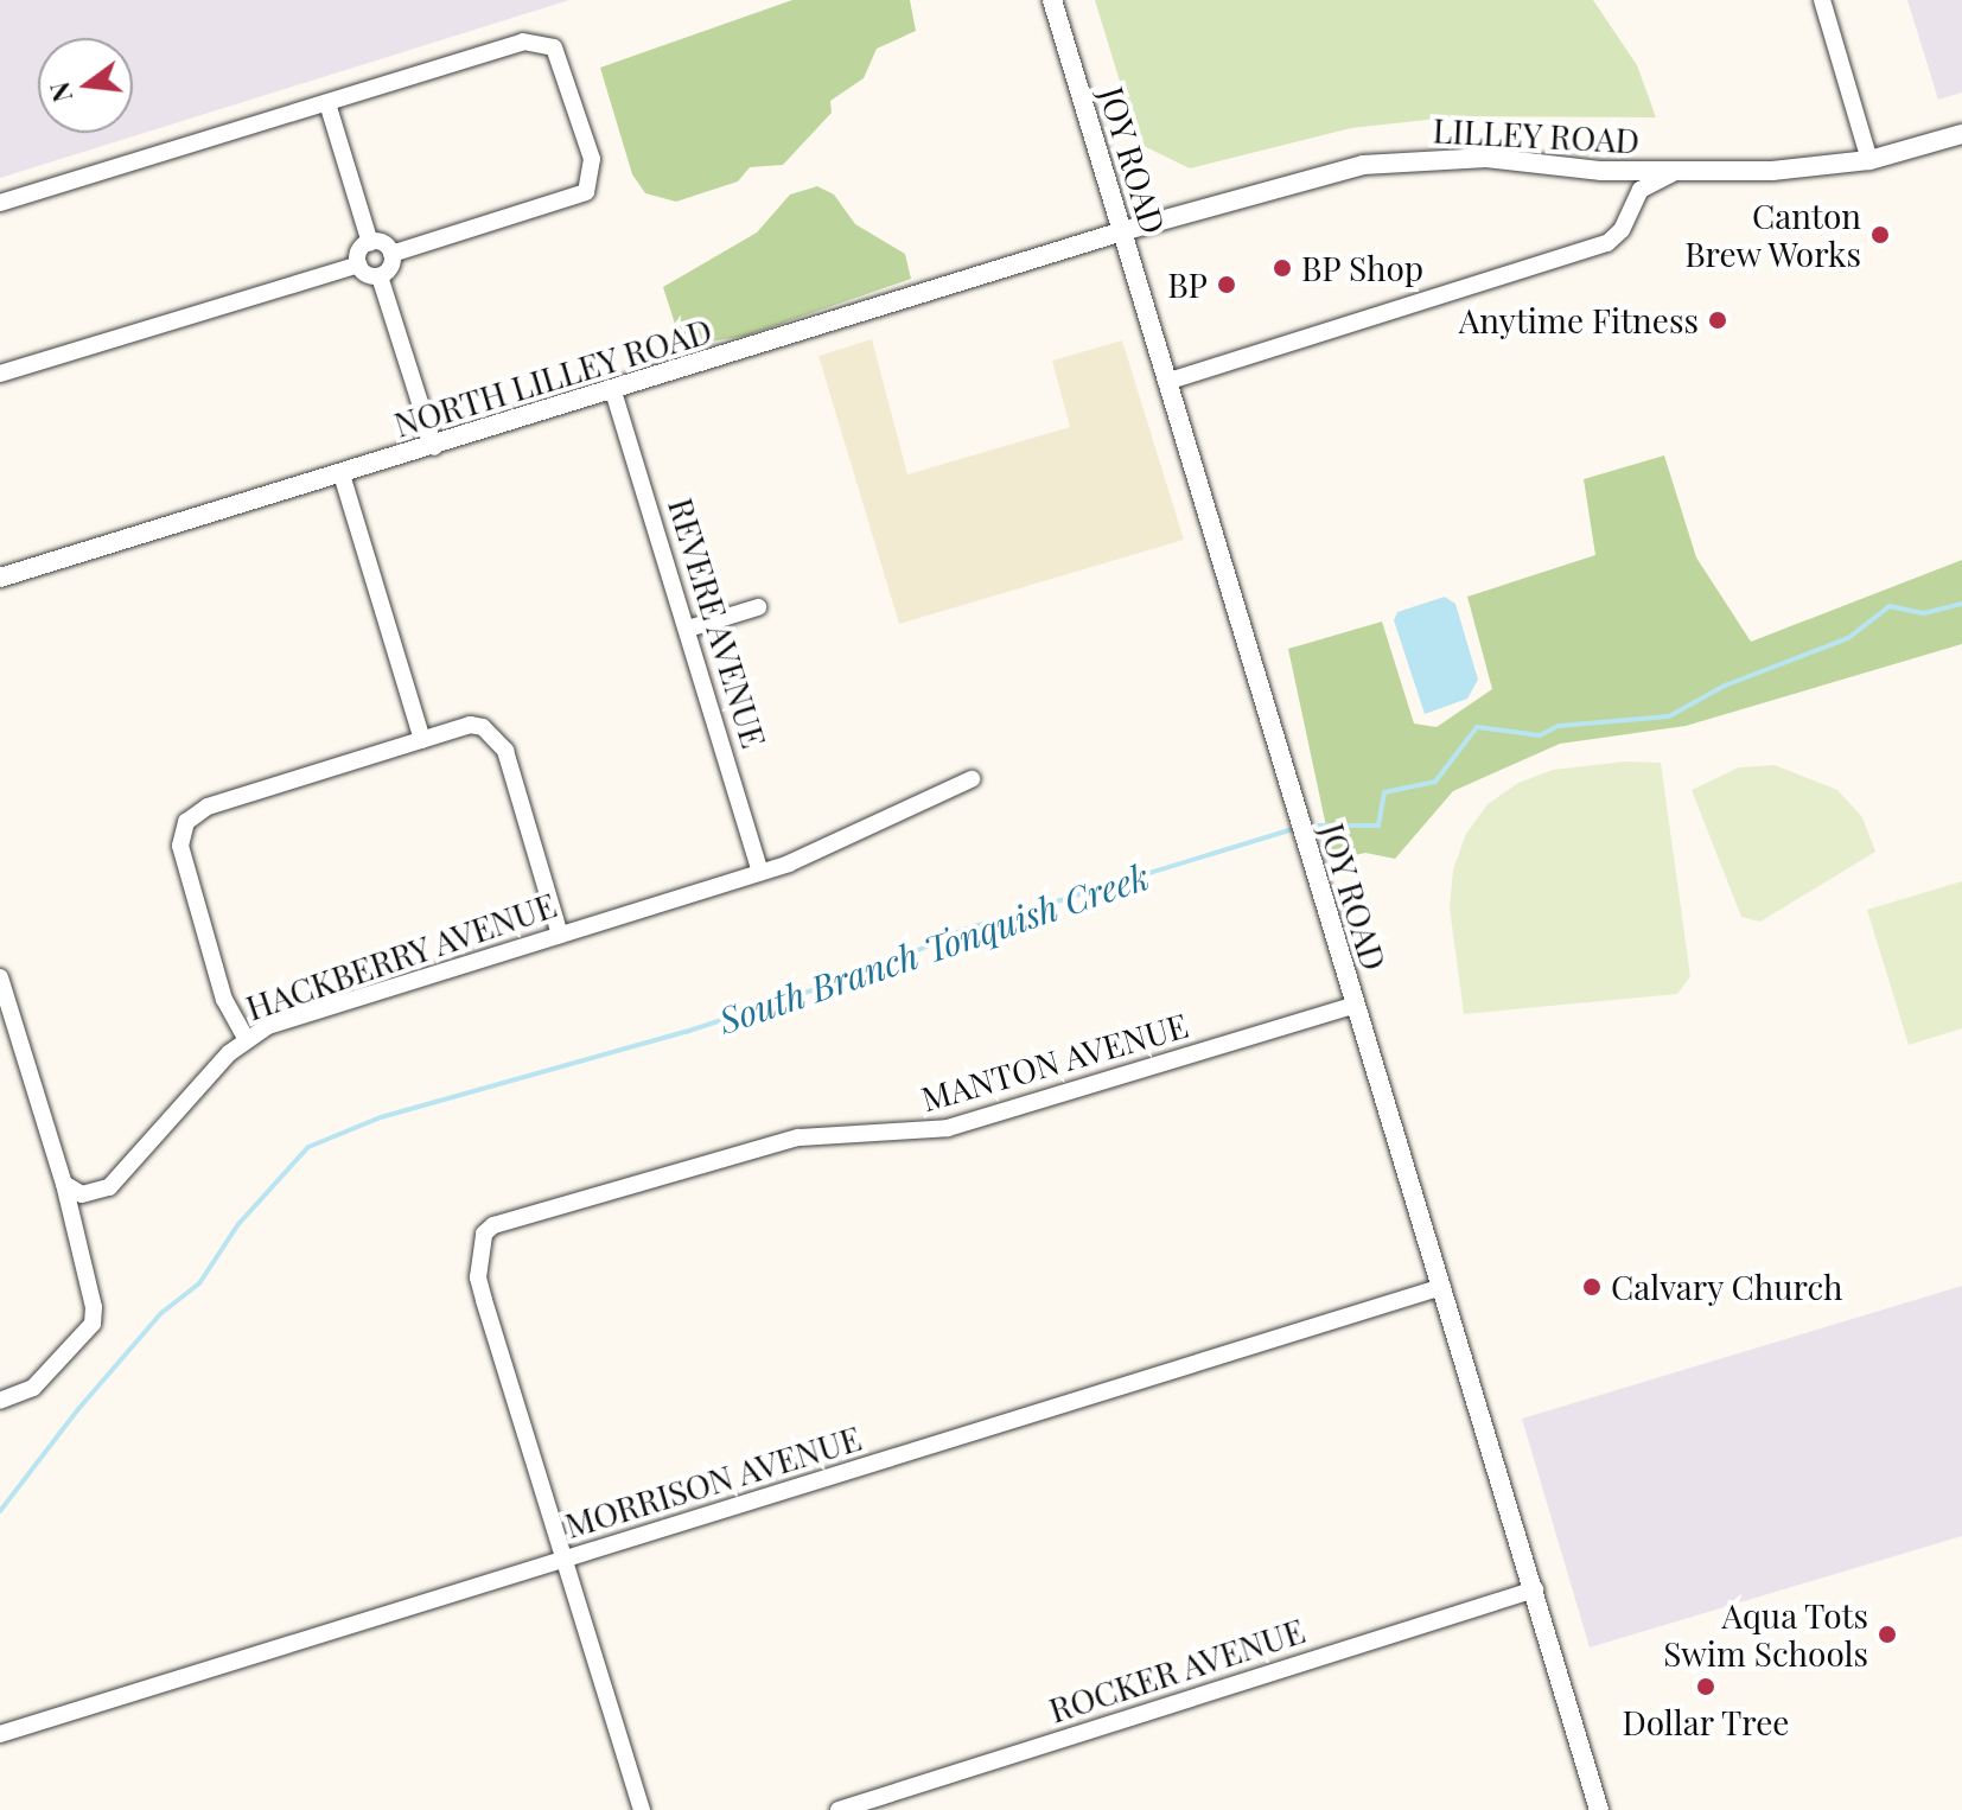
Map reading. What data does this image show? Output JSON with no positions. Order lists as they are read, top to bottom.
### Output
{
  "streets": {
    "street": [
      "LILLEY ROAD",
      "JOY ROAD",
      "NORTH LILLEY ROAD",
      "REVERE AVENUE",
      "HACKBERRY AVENUE",
      "MANTON AVENUE",
      "MORRISON AVENUE",
      "ROCKER AVENUE"
    ]
  },
  "crossings": [
    ["LILLEY ROAD", "JOY ROAD"],
    ["LILLEY ROAD", "NORTH LILLEY ROAD"],
    ["JOY ROAD", "NORTH LILLEY ROAD"],
    ["JOY ROAD", "MANTON AVENUE"],
    ["JOY ROAD", "MORRISON AVENUE"],
    ["JOY ROAD", "ROCKER AVENUE"],
    ["NORTH LILLEY ROAD", "REVERE AVENUE"],
    ["REVERE AVENUE", "HACKBERRY AVENUE"],
    ["MANTON AVENUE", "MORRISON AVENUE"]
  ],
  "water": ["South Branch Tonquish Creek"],
  "places": [
    "Canton Brew Works",
    "BP Shop",
    "BP",
    "Anytime Fitness",
    "Calvary Church",
    "Aqua Tots Swim Schools",
    "Dollar Tree"
  ],
  "north": "left"
}
